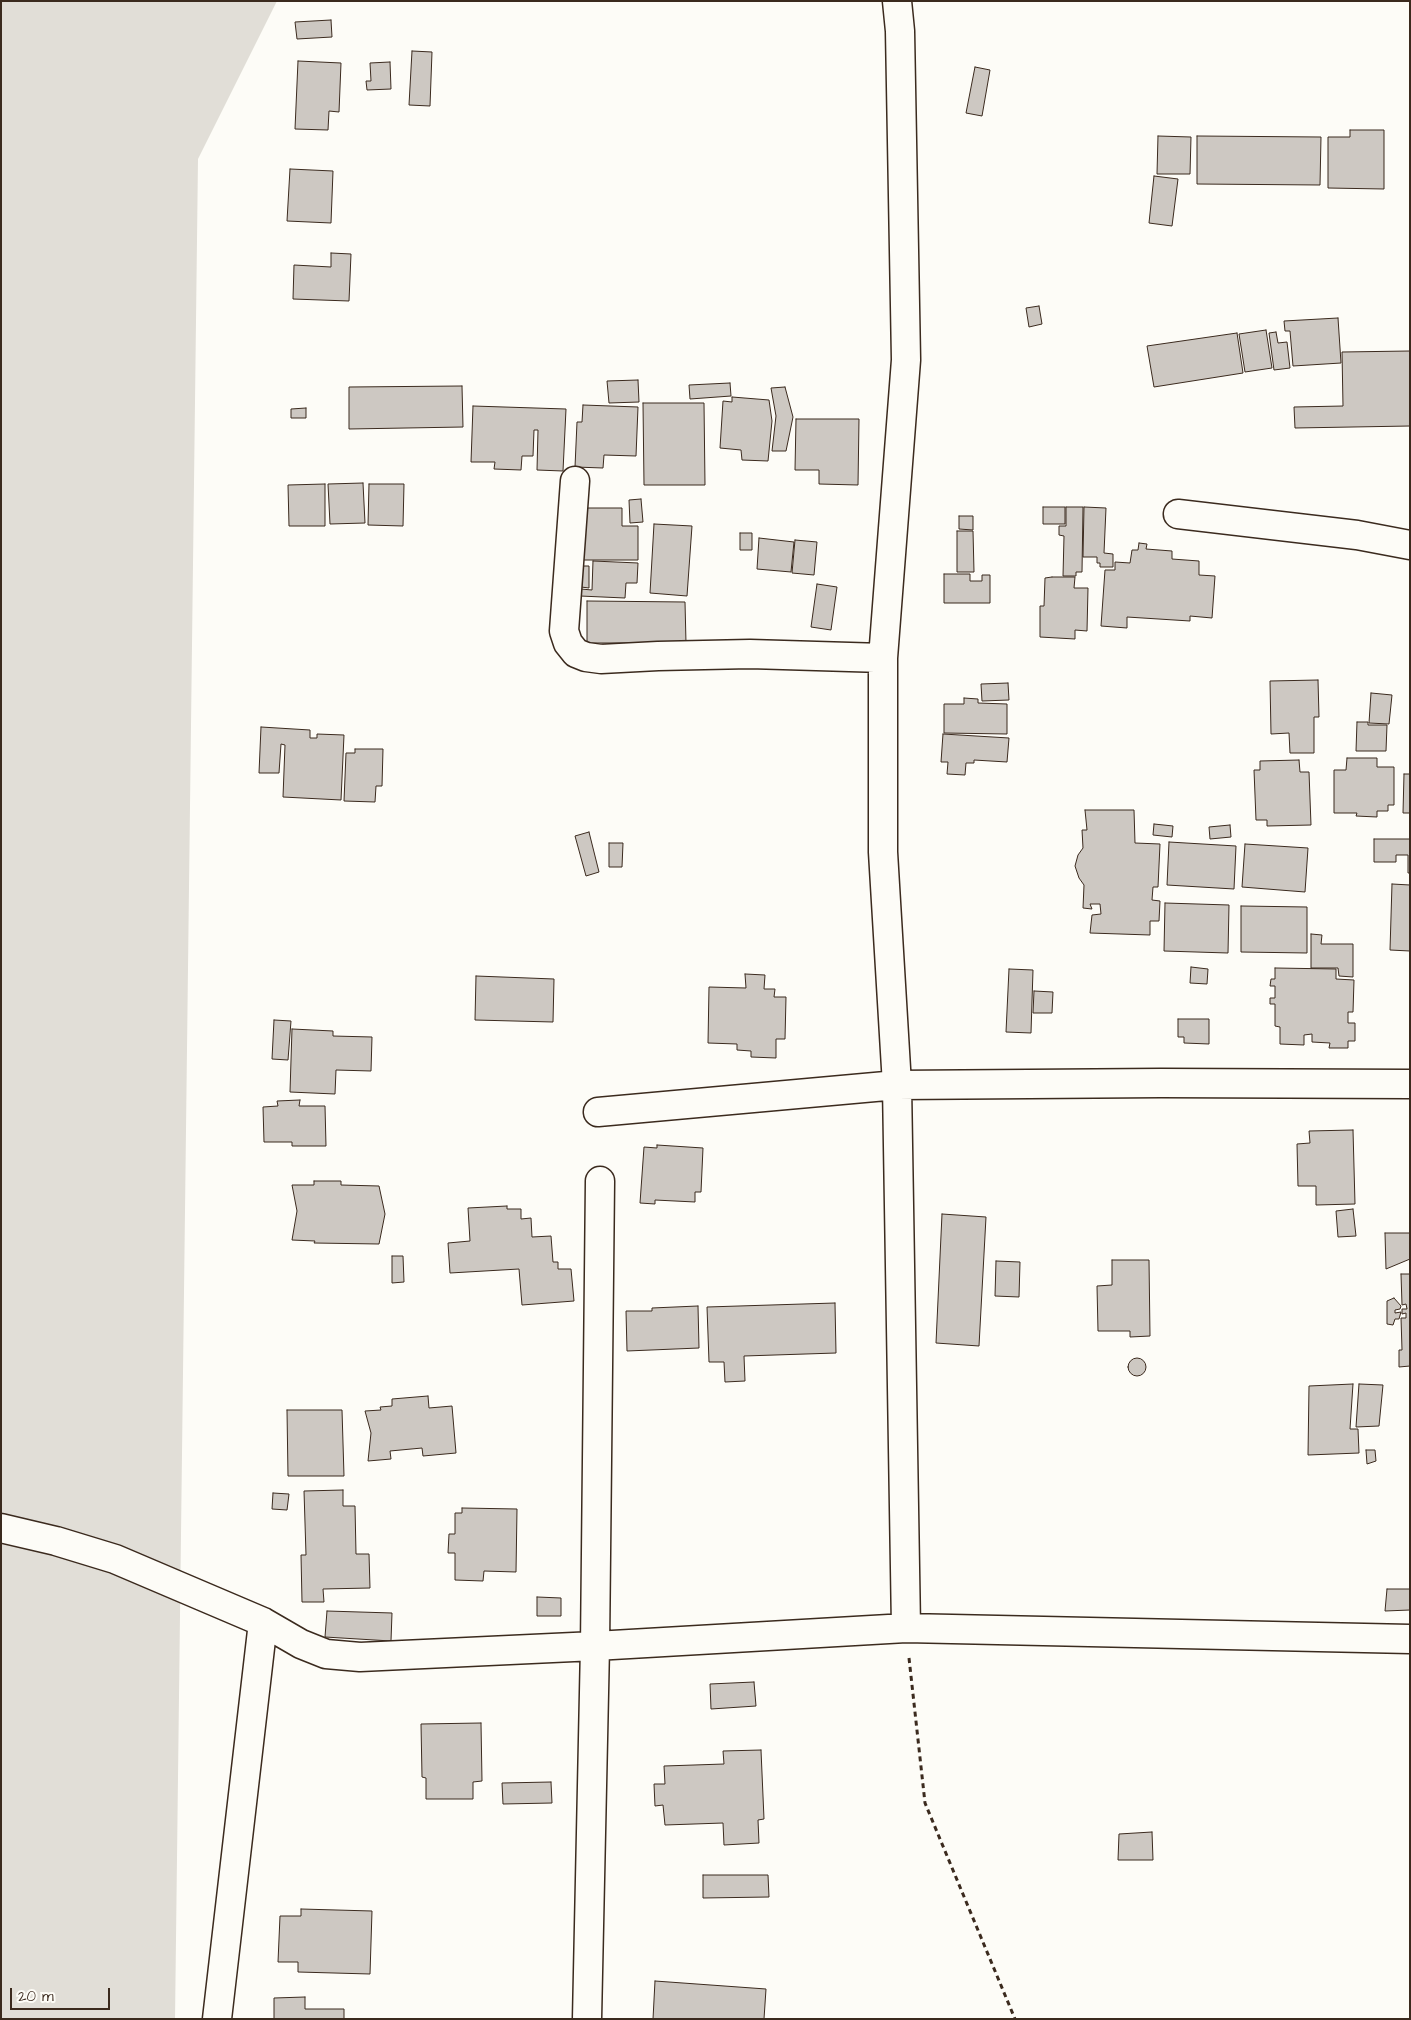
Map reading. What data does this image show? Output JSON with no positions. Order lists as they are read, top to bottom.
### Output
{
  "scale_bar": "20 m"
}
